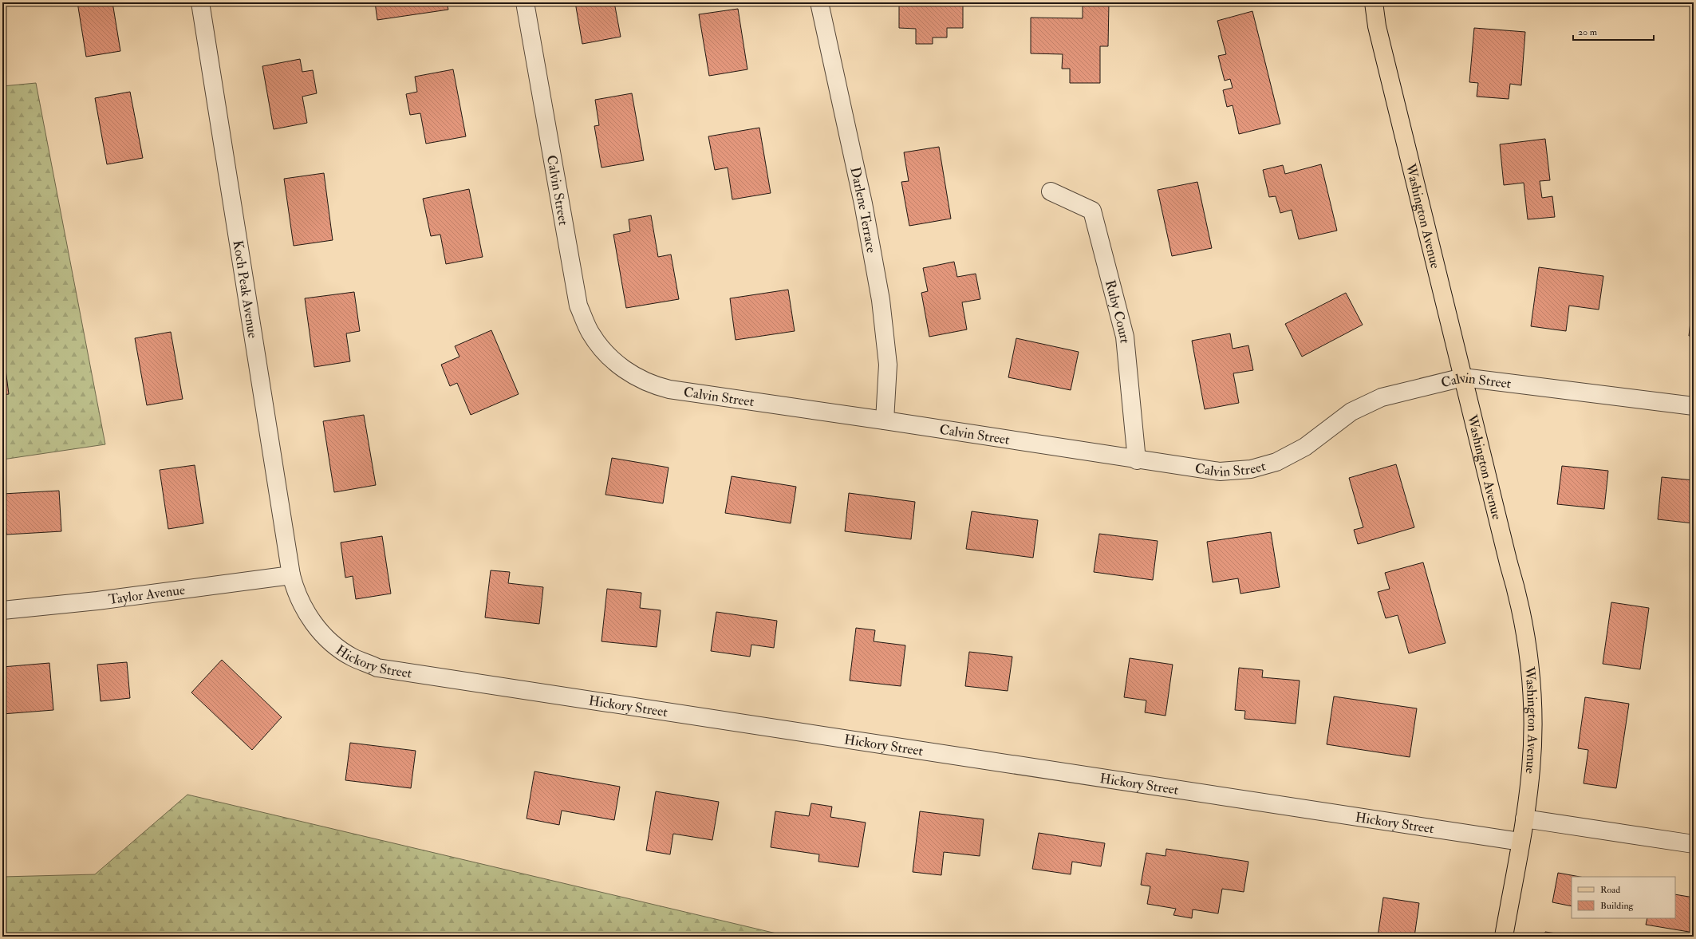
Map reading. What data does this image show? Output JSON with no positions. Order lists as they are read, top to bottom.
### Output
{
  "streets": {
    "main road": ["Washington Avenue"],
    "street": [
      "Calvin Street",
      "Darlene Terrace",
      "Koch Peak Avenue",
      "Ruby Court",
      "Taylor Avenue",
      "Hickory Street"
    ]
  },
  "crossings": [
    ["Calvin Street", "Darlene Terrace"],
    ["Calvin Street", "Washington Avenue"],
    ["Calvin Street", "Ruby Court"],
    ["Washington Avenue", "Hickory Street"],
    ["Koch Peak Avenue", "Taylor Avenue"],
    ["Koch Peak Avenue", "Hickory Street"],
    ["Taylor Avenue", "Hickory Street"]
  ],
  "legend": ["Road", "Building"],
  "scale_bar": "20 m"
}
